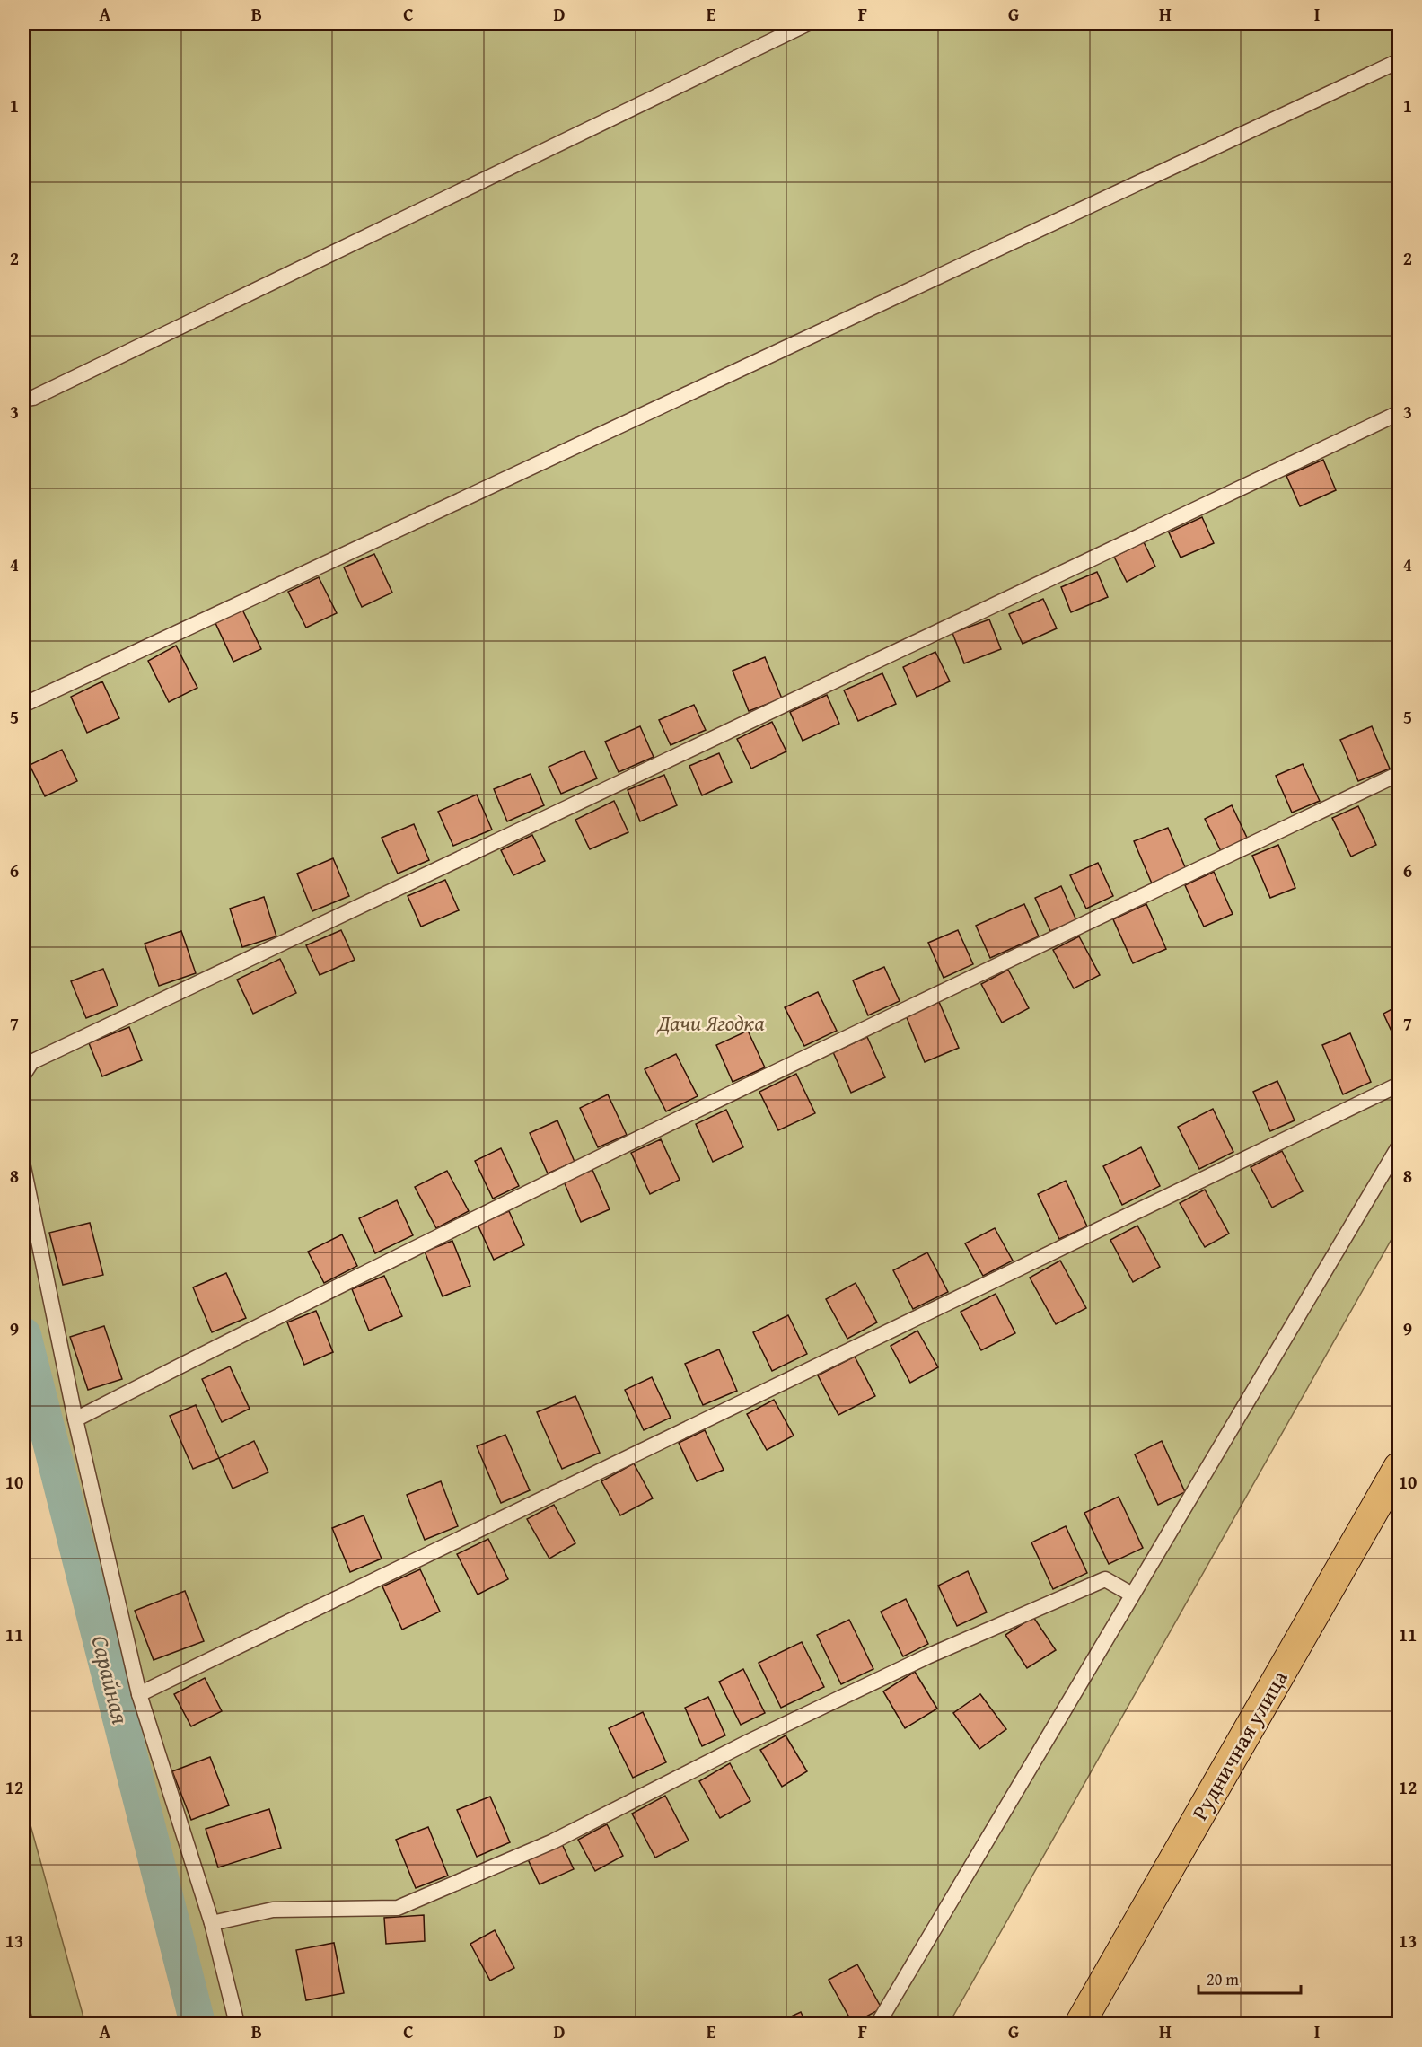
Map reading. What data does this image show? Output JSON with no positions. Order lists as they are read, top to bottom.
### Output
{
  "streets": {
    "highway": ["Рудничная улица"]
  },
  "water": ["Сарайная"],
  "parks": ["Дачи Ягодка"],
  "scale_bar": "20 m",
  "grid": {
    "columns": [
      "A",
      "B",
      "C",
      "D",
      "E",
      "F",
      "G",
      "H",
      "I"
    ],
    "rows": [
      "1",
      "2",
      "3",
      "4",
      "5",
      "6",
      "7",
      "8",
      "9",
      "10",
      "11",
      "12",
      "13"
    ]
  }
}
